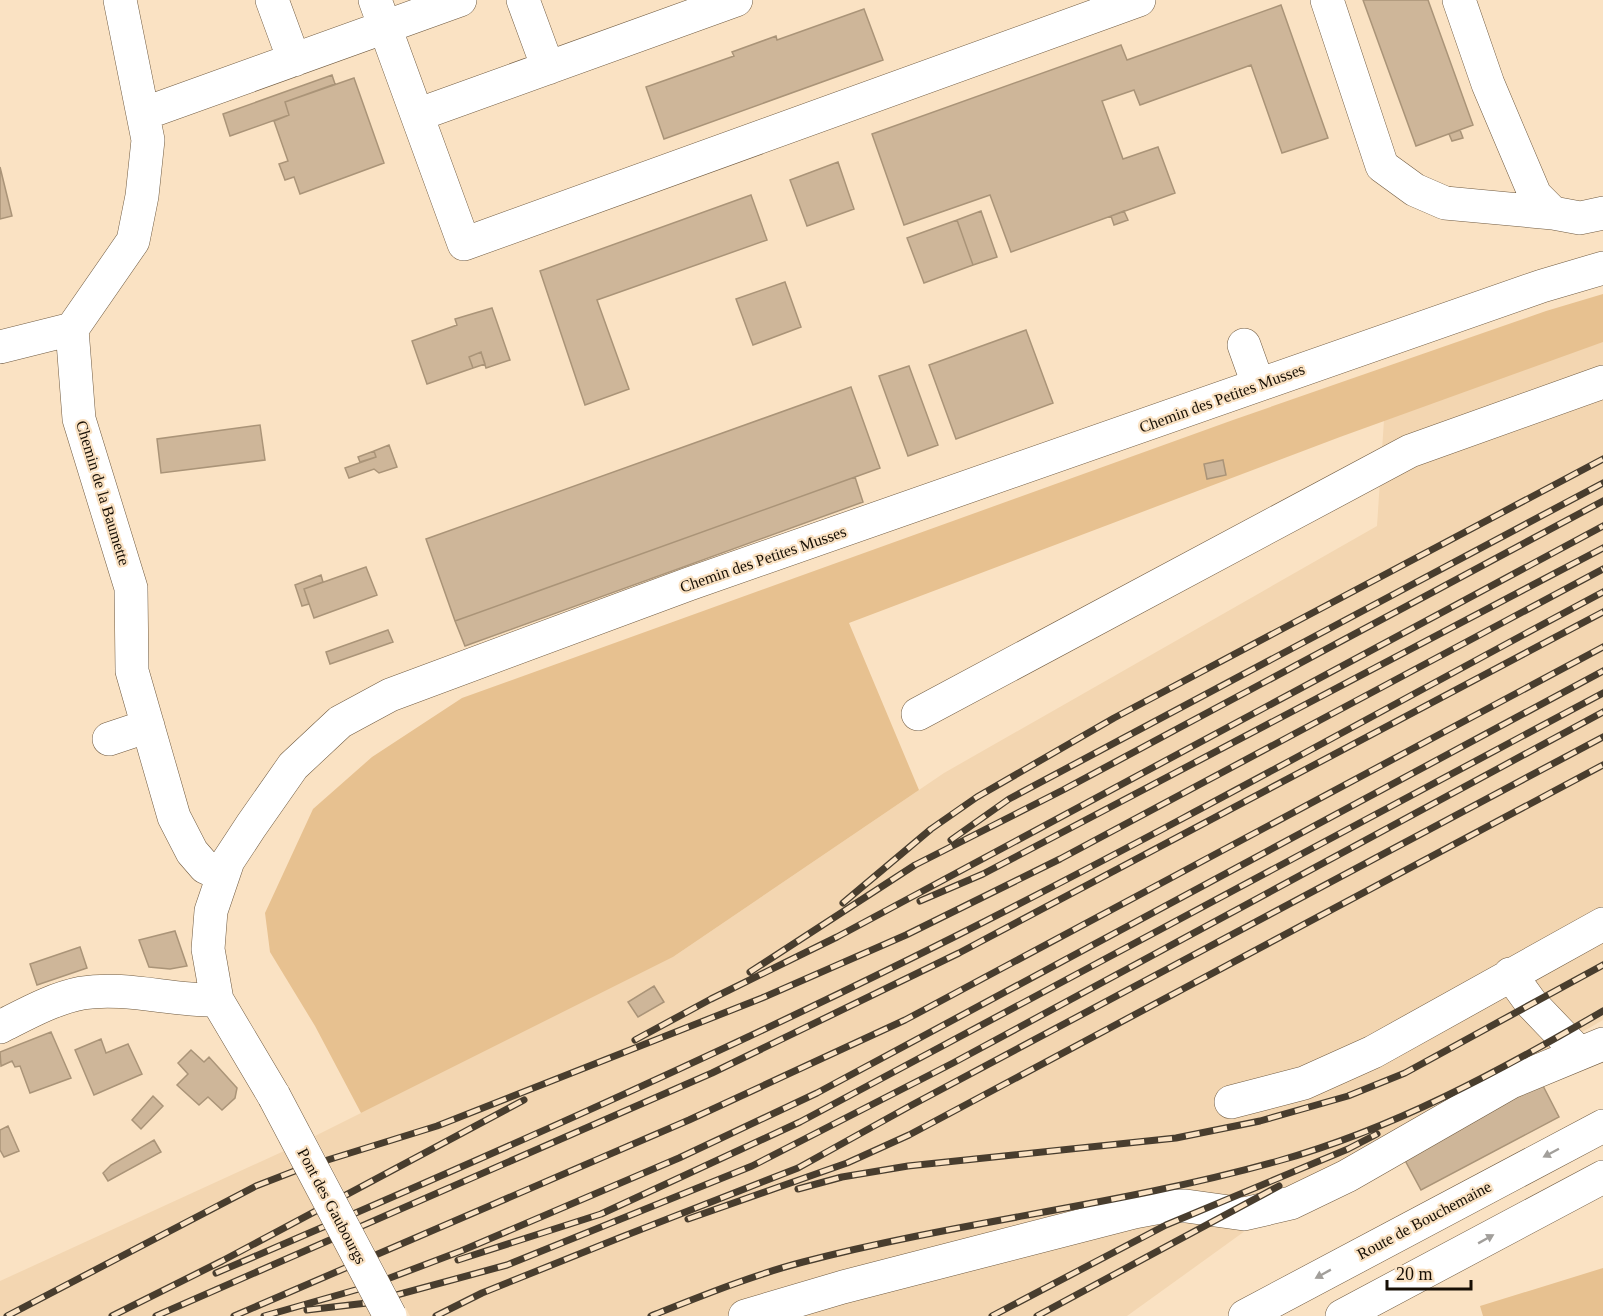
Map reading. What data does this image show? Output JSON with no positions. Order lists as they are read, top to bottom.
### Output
{
  "streets": {
    "street": [
      "Chemin des Petites Musses",
      "Chemin de la Baumette",
      "Pont des Gaubourgs",
      "Route de Bouchemaine"
    ]
  },
  "crossings": [
    ["Chemin des Petites Musses", "Chemin de la Baumette"],
    ["Chemin des Petites Musses", "Pont des Gaubourgs"]
  ],
  "scale_bar": "20 m"
}
